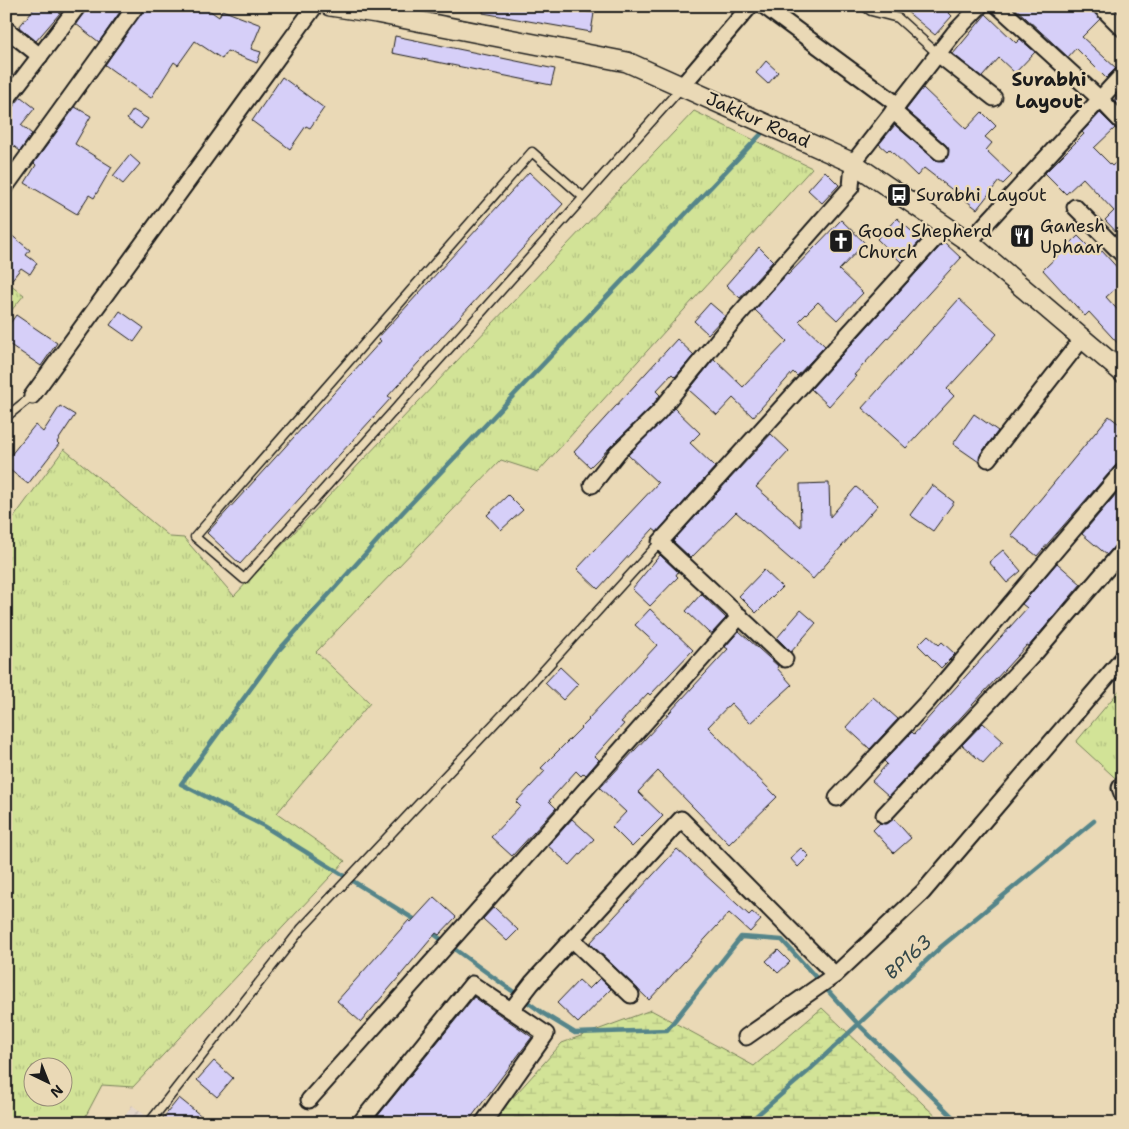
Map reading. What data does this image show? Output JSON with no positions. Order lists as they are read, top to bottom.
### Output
{
  "streets": {
    "street": ["Jakkur Road"]
  },
  "districts": ["Surabhi Layout"],
  "water": ["BP163"],
  "places": {
    "bus stop": ["Surabhi Layout"],
    "restaurant": ["Ganesh Uphaar"],
    "church": ["Good Shepherd Church"]
  },
  "north": "bottom right"
}
